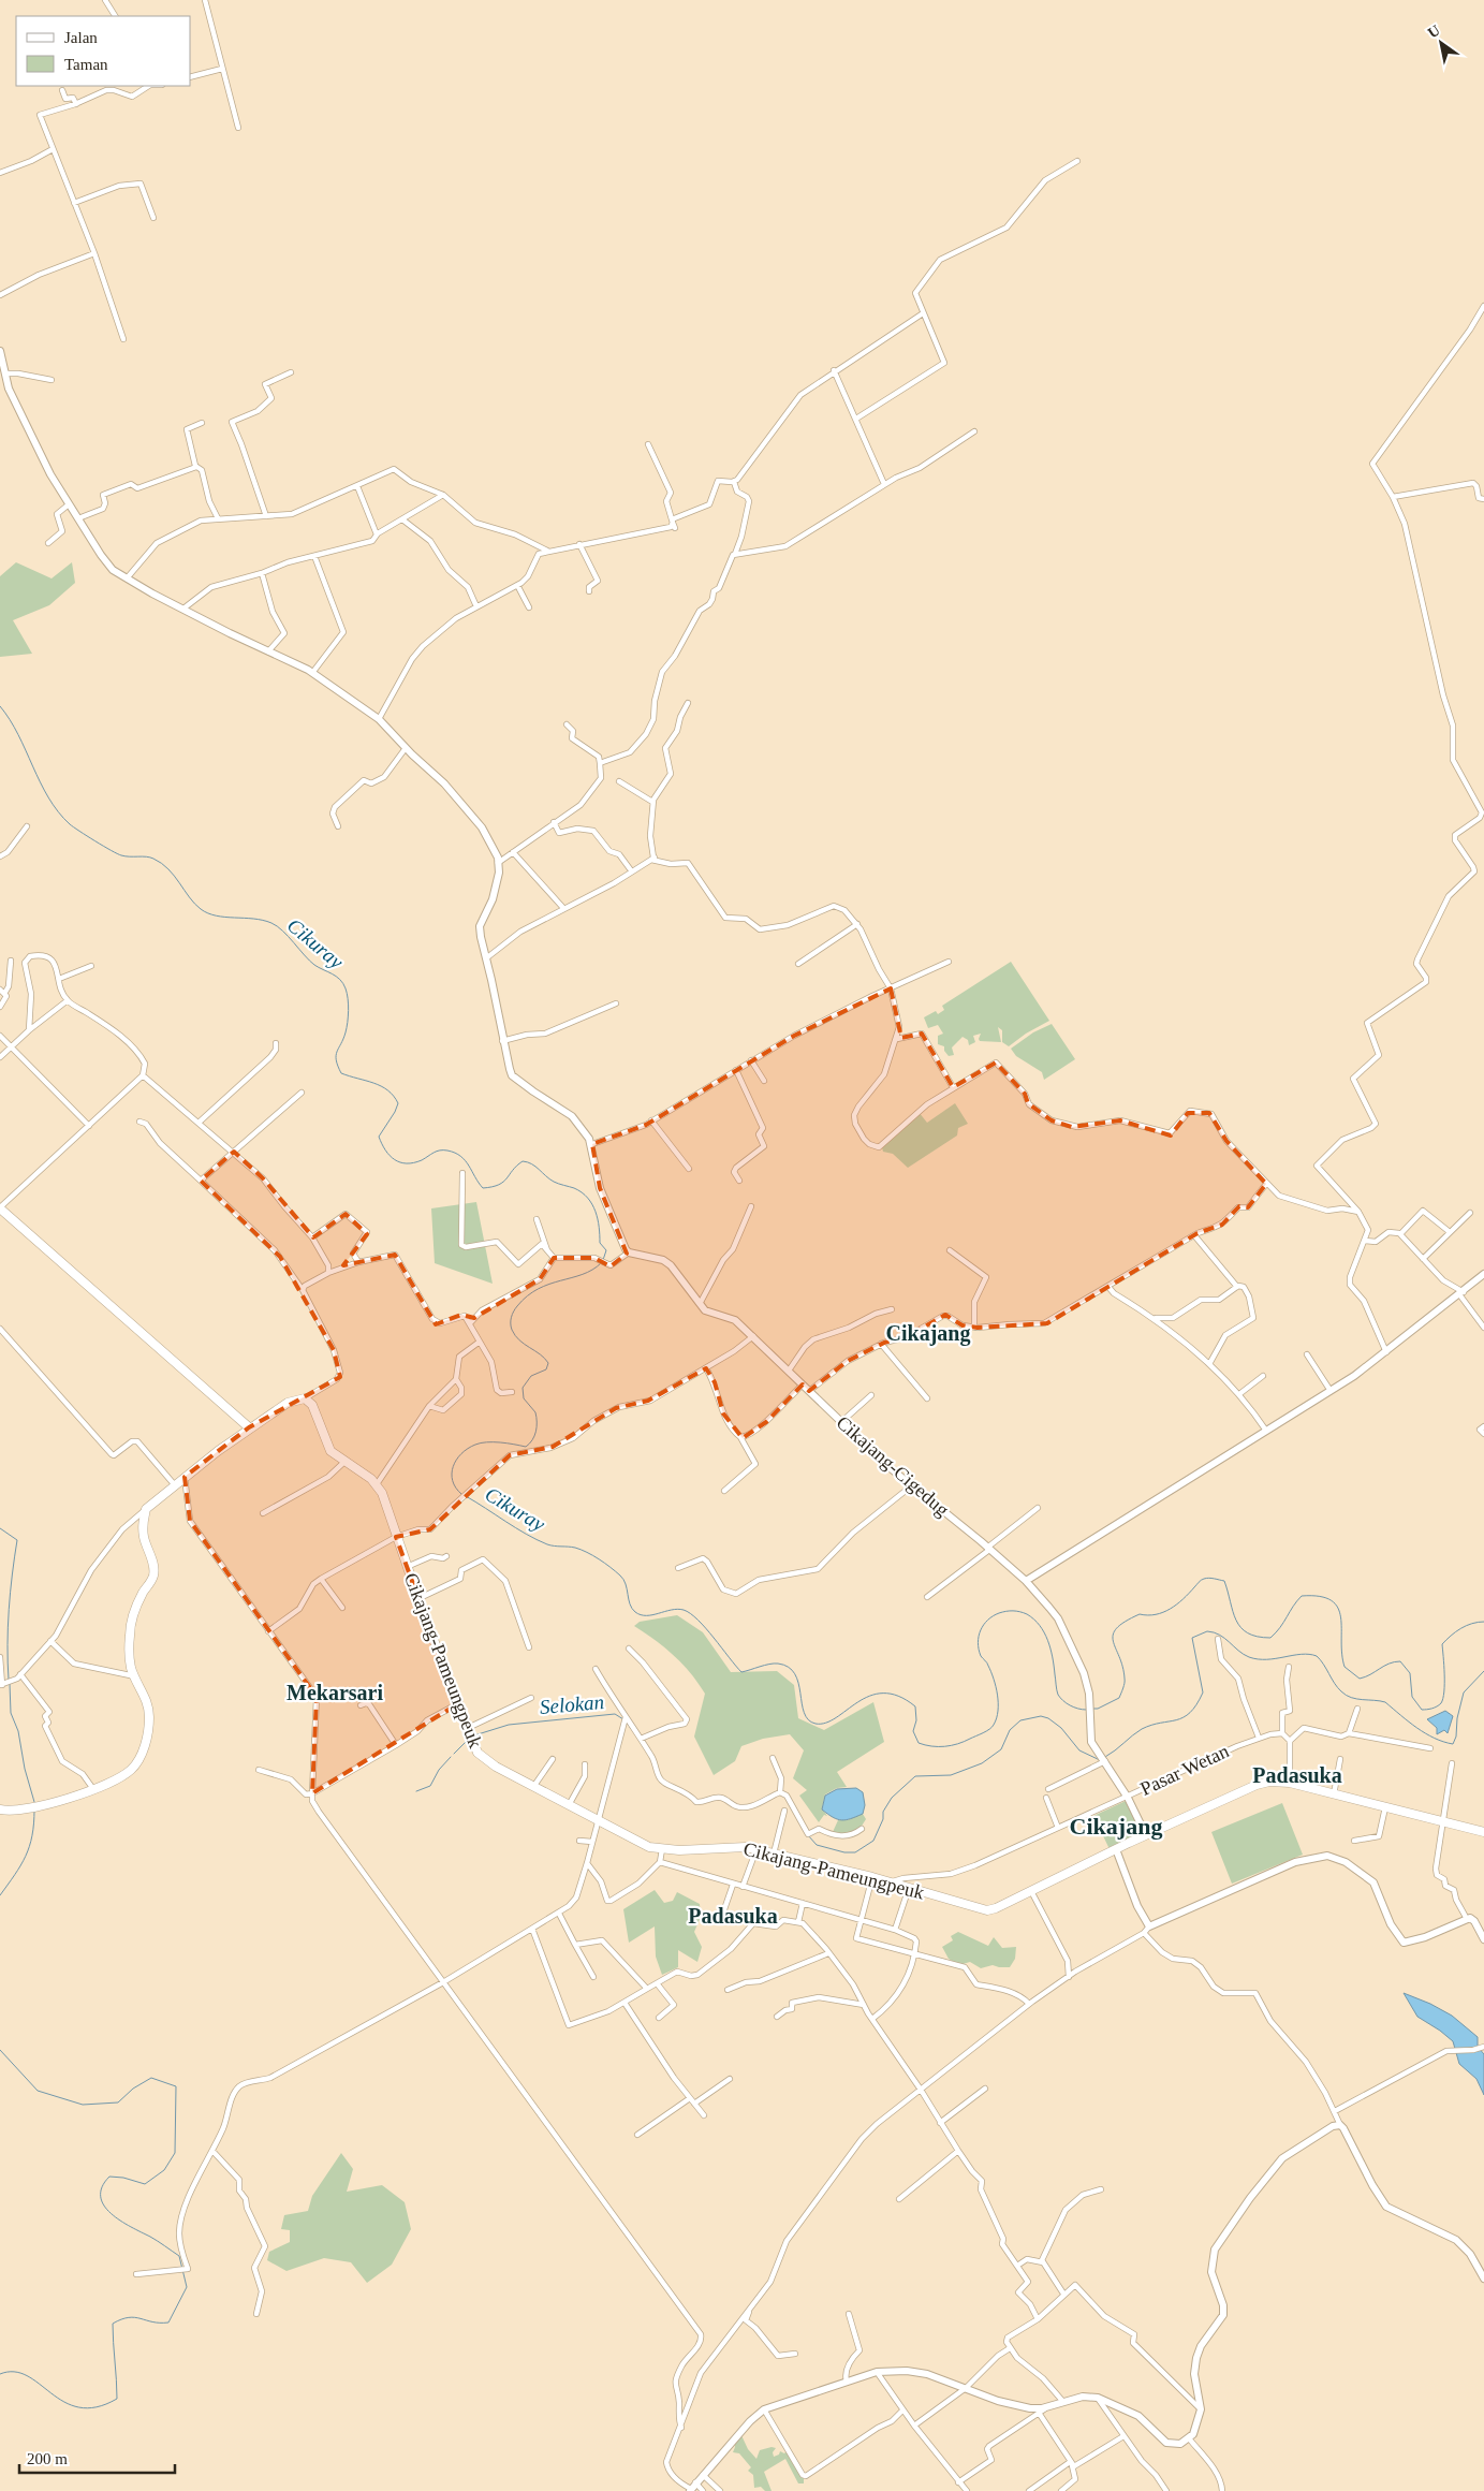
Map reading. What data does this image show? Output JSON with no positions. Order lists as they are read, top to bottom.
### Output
{
  "streets": {
    "main road": ["Cikajang-Pameungpeuk"],
    "street": ["Cikajang-Cigedug", "Pasar Wetan"]
  },
  "crossings": [
    ["Cikajang-Cigedug", "Cikajang-Pameungpeuk"],
    ["Cikajang-Cigedug", "Pasar Wetan"],
    ["Cikajang-Pameungpeuk", "Pasar Wetan"]
  ],
  "districts": [
    "Cikajang",
    "Mekarsari",
    "Padasuka",
    "Cikajang",
    "Padasuka"
  ],
  "water": ["Cikuray", "Selokan"],
  "legend": ["Jalan", "Taman"],
  "scale_bar": "200 m",
  "north": "top left"
}
